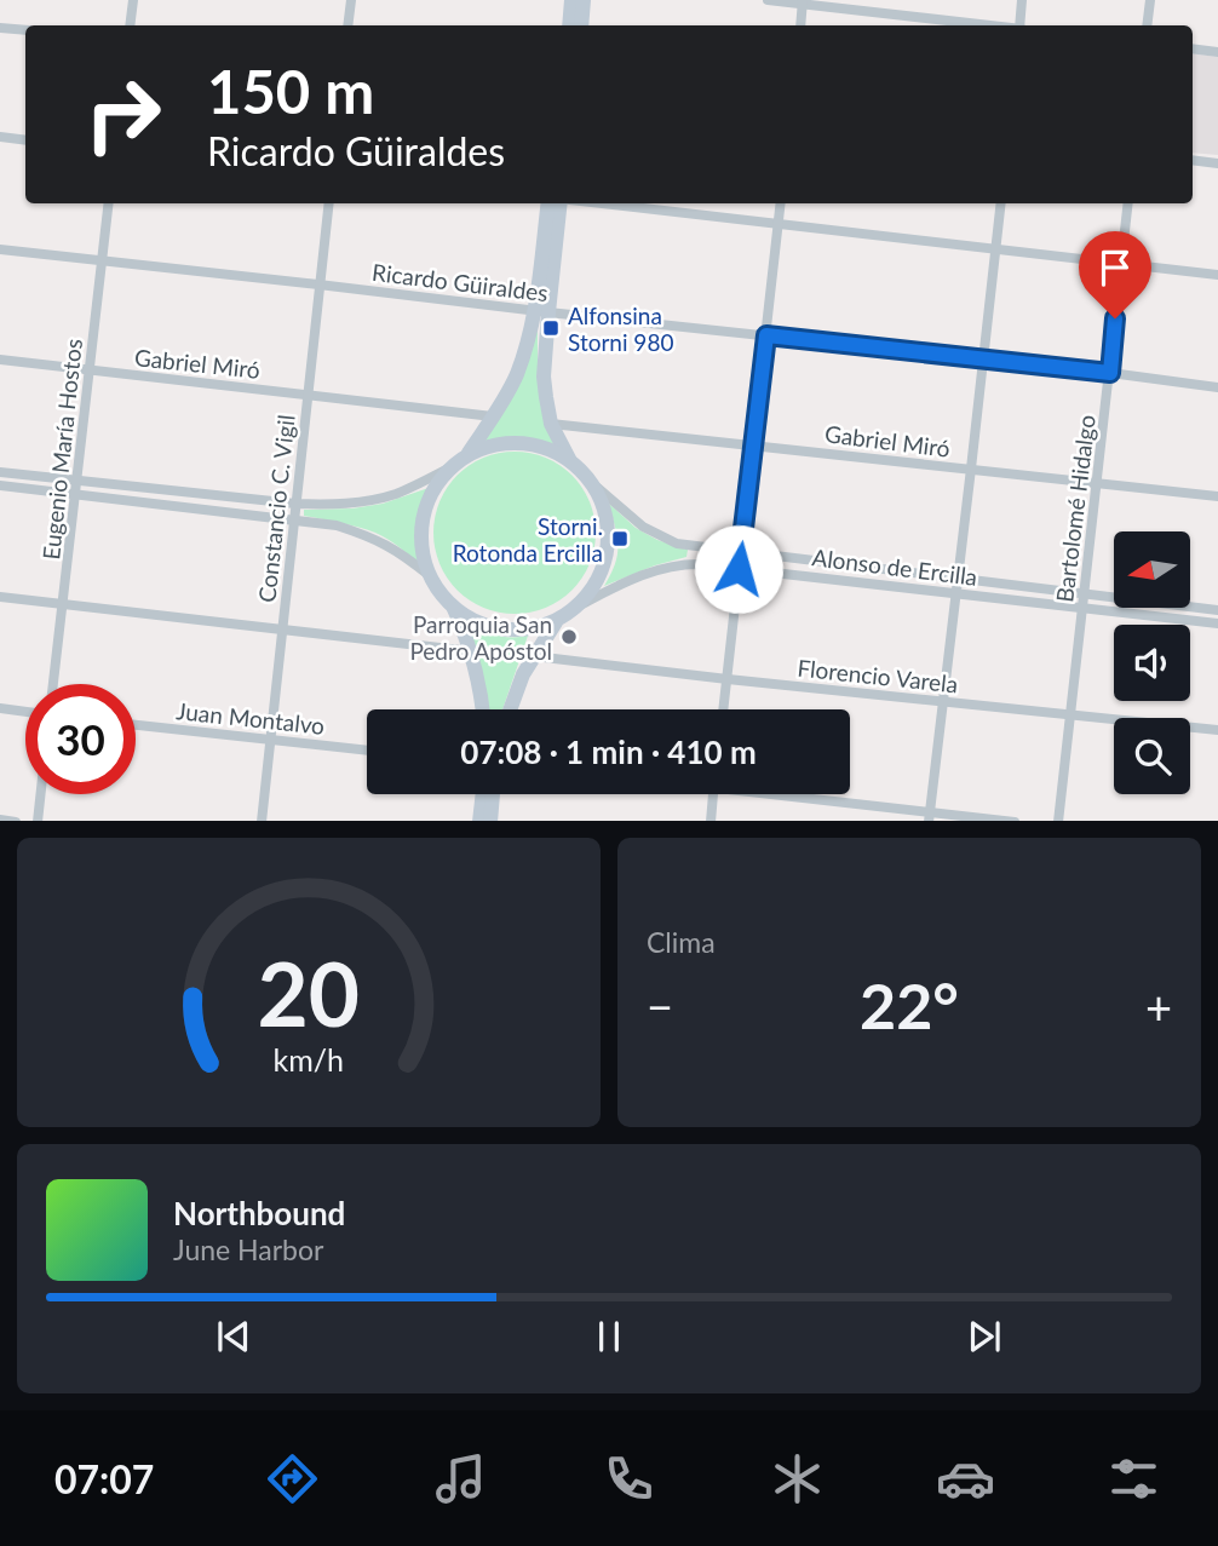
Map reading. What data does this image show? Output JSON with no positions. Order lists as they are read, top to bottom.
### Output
{
  "streets": {
    "street": [
      "Ricardo Güiraldes",
      "Gabriel Miró",
      "Eugenio María Hostos",
      "Constancio C. Vigil",
      "Bartolomé Hidalgo",
      "Alonso de Ercilla",
      "Florencio Varela",
      "Juan Montalvo"
    ]
  },
  "crossings": [
    ["Ricardo Güiraldes", "Eugenio María Hostos"],
    ["Ricardo Güiraldes", "Constancio C. Vigil"],
    ["Ricardo Güiraldes", "Bartolomé Hidalgo"],
    ["Gabriel Miró", "Eugenio María Hostos"],
    ["Gabriel Miró", "Constancio C. Vigil"],
    ["Gabriel Miró", "Bartolomé Hidalgo"],
    ["Constancio C. Vigil", "Juan Montalvo"],
    ["Bartolomé Hidalgo", "Alonso de Ercilla"],
    ["Bartolomé Hidalgo", "Florencio Varela"]
  ],
  "places": {
    "transit": ["Alfonsina Storni 980", "Storni. Rotonda Ercilla"],
    "other": ["Parroquia San Pedro Apóstol"]
  },
  "north": "left",
  "page": {
    "turn": ["150 m", "Ricardo Güiraldes"],
    "limit": "30",
    "trip": "07:08 · 1 min · 410 m",
    "tile": "Clima",
    "heat": ["−", "22°", "+"],
    "song": ["Northbound", "June Harbor"],
    "tabs": "07:07",
    "gauge": ["20", "km/h"]
  }
}
